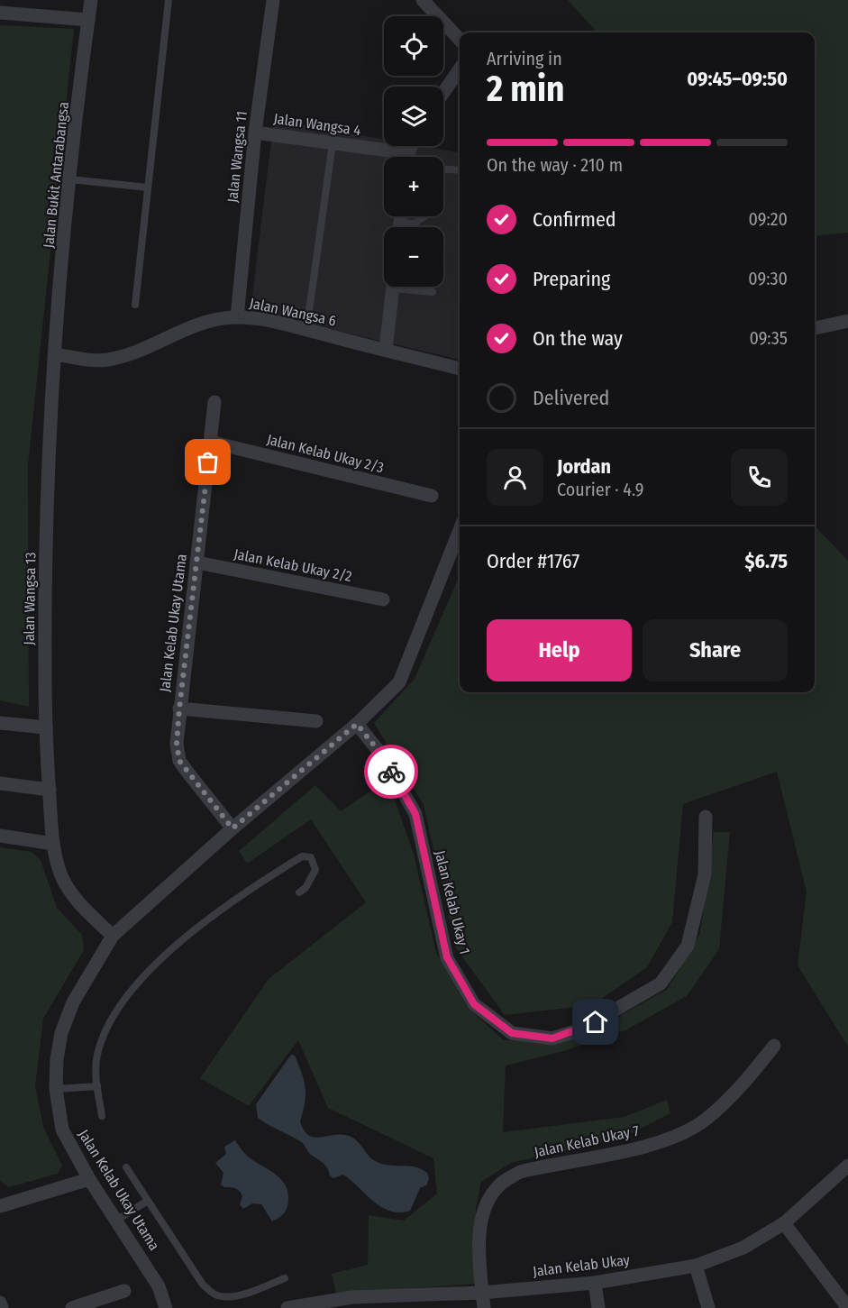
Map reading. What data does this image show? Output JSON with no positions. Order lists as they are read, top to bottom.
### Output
{
  "streets": {
    "street": [
      "Jalan Wangsa 4",
      "Jalan Wangsa 11",
      "Jalan Bukit Antarabangsa",
      "Jalan Wangsa 6",
      "Jalan Kelab Ukay 2/3",
      "Jalan Kelab Ukay 2/2",
      "Jalan Wangsa 13",
      "Jalan Kelab Ukay Utama",
      "Jalan Kelab Ukay 1",
      "Jalan Kelab Ukay 7",
      "Jalan Kelab Ukay"
    ]
  },
  "crossings": [
    ["Jalan Wangsa 4", "Jalan Wangsa 11"],
    ["Jalan Wangsa 11", "Jalan Wangsa 6"],
    ["Jalan Bukit Antarabangsa", "Jalan Wangsa 6"],
    ["Jalan Bukit Antarabangsa", "Jalan Wangsa 13"],
    ["Jalan Wangsa 6", "Jalan Wangsa 13"],
    ["Jalan Kelab Ukay 2/3", "Jalan Kelab Ukay Utama"],
    ["Jalan Kelab Ukay 2/2", "Jalan Kelab Ukay Utama"],
    ["Jalan Wangsa 13", "Jalan Kelab Ukay Utama"],
    ["Jalan Kelab Ukay Utama", "Jalan Kelab Ukay 1"],
    ["Jalan Kelab Ukay 7", "Jalan Kelab Ukay"]
  ],
  "page": {
    "map_buttons": ["+", "−"],
    "heading": ["2 min", "Arriving in", "09:45–09:50"],
    "panel": [
      "Jordan",
      "Courier · 4.9",
      "Order #1767",
      "$6.75"
    ],
    "bar": "On the way · 210 m",
    "list": [
      ["Confirmed", "09:20"],
      ["Preparing", "09:30"],
      ["On the way", "09:35"],
      "Delivered"
    ],
    "buttons": ["Help", "Share"]
  }
}
